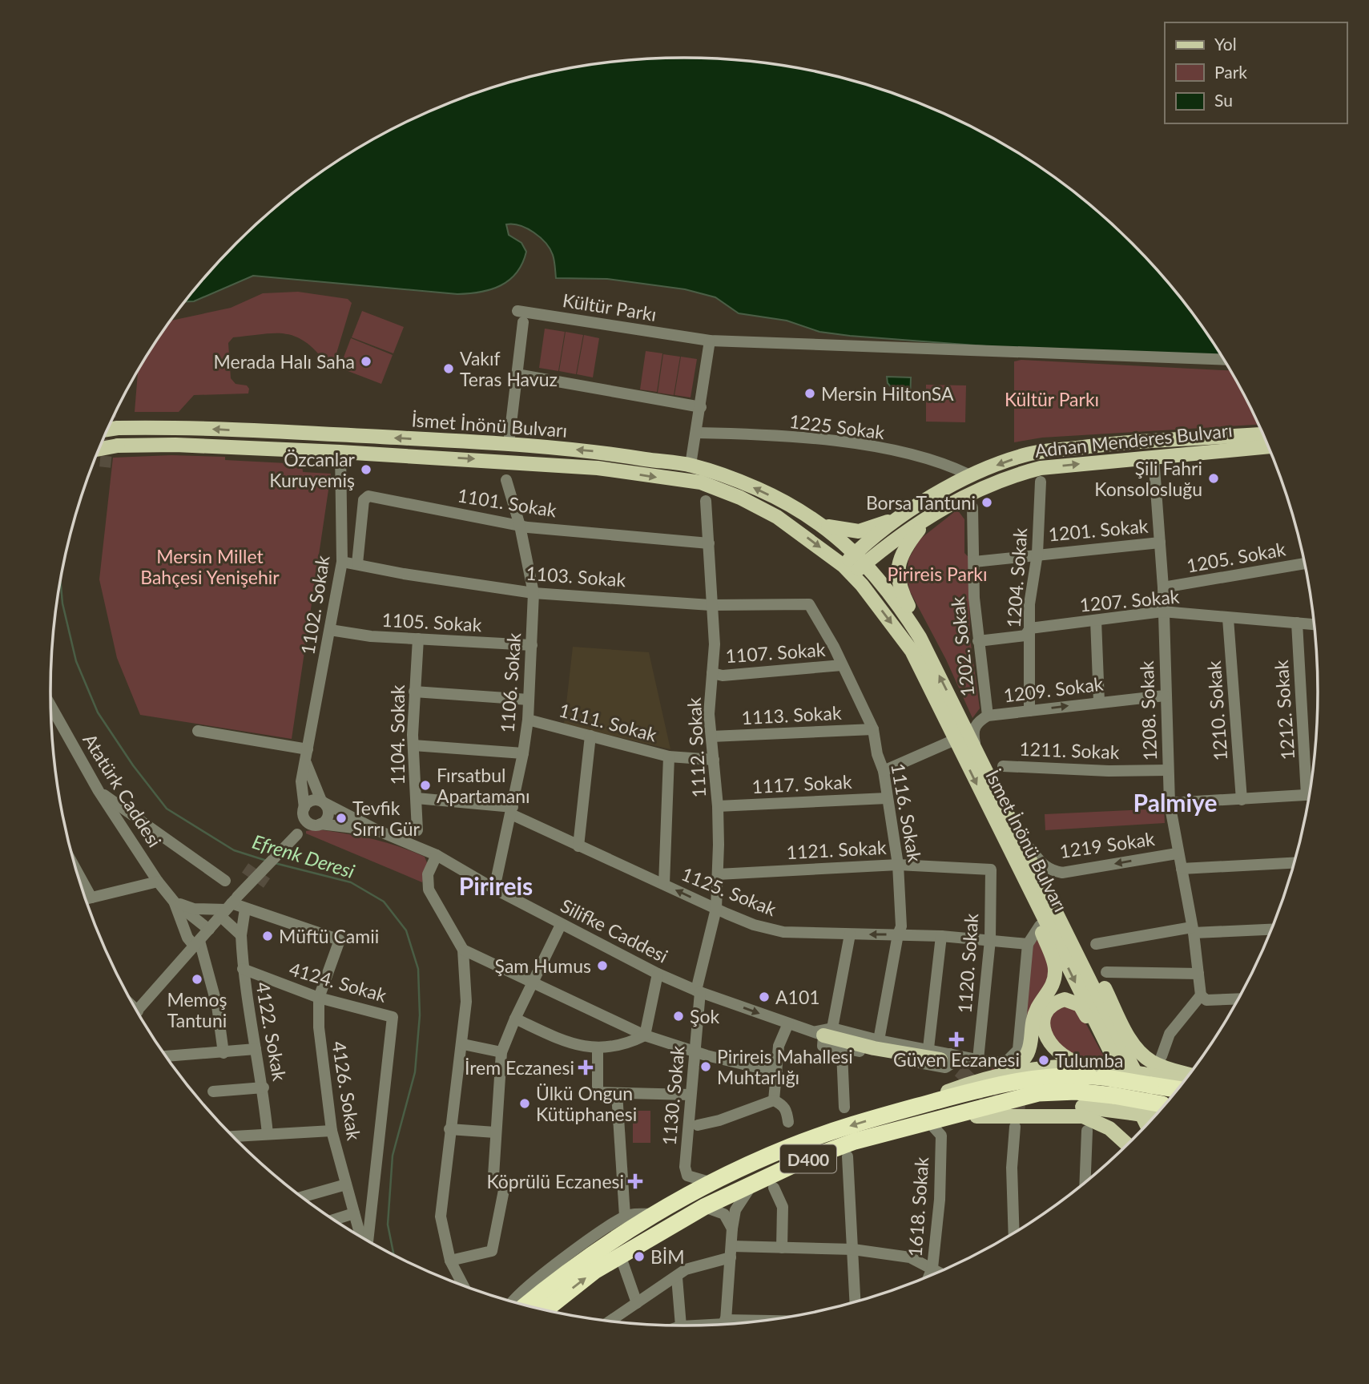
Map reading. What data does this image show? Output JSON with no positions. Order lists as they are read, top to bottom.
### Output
{
  "streets": {
    "highway": ["D400"],
    "main road": ["İsmet İnönü Bulvarı", "Adnan Menderes Bulvarı"],
    "street": [
      "Kültür Parkı",
      "1225 Sokak",
      "1101. Sokak",
      "1201. Sokak",
      "1205. Sokak",
      "1103. Sokak",
      "1204. Sokak",
      "1207. Sokak",
      "1102. Sokak",
      "1105. Sokak",
      "1202. Sokak",
      "1107. Sokak",
      "1106. Sokak",
      "1209. Sokak",
      "1212. Sokak",
      "1208. Sokak",
      "1210. Sokak",
      "1113. Sokak",
      "1111. Sokak",
      "1104. Sokak",
      "1112. Sokak",
      "1211. Sokak",
      "1117. Sokak",
      "Atatürk Caddesi",
      "1116. Sokak",
      "1219 Sokak",
      "1121. Sokak",
      "1125. Sokak",
      "Silifke Caddesi",
      "1120. Sokak",
      "4124. Sokak",
      "4122. Sokak",
      "4126. Sokak",
      "1130. Sokak",
      "1618. Sokak"
    ]
  },
  "crossings": [
    ["İsmet İnönü Bulvarı", "Adnan Menderes Bulvarı"],
    ["İsmet İnönü Bulvarı", "1102. Sokak"],
    ["İsmet İnönü Bulvarı", "1209. Sokak"],
    ["İsmet İnönü Bulvarı", "1219 Sokak"],
    ["1225 Sokak", "Adnan Menderes Bulvarı"],
    ["Adnan Menderes Bulvarı", "1208. Sokak"],
    ["1101. Sokak", "1103. Sokak"],
    ["1101. Sokak", "1106. Sokak"],
    ["1101. Sokak", "1112. Sokak"],
    ["1201. Sokak", "1204. Sokak"],
    ["1201. Sokak", "1202. Sokak"],
    ["1201. Sokak", "1208. Sokak"],
    ["1205. Sokak", "1208. Sokak"],
    ["1103. Sokak", "1102. Sokak"],
    ["1103. Sokak", "1106. Sokak"],
    ["1103. Sokak", "1112. Sokak"],
    ["1103. Sokak", "1116. Sokak"],
    ["1204. Sokak", "1207. Sokak"],
    ["1204. Sokak", "1209. Sokak"],
    ["1207. Sokak", "1202. Sokak"],
    ["1207. Sokak", "1212. Sokak"],
    ["1207. Sokak", "1208. Sokak"],
    ["1207. Sokak", "1210. Sokak"],
    ["1102. Sokak", "1105. Sokak"],
    ["1105. Sokak", "1106. Sokak"],
    ["1105. Sokak", "1104. Sokak"],
    ["1202. Sokak", "1209. Sokak"],
    ["1107. Sokak", "1112. Sokak"],
    ["1107. Sokak", "1116. Sokak"],
    ["1106. Sokak", "1111. Sokak"],
    ["1106. Sokak", "1125. Sokak"],
    ["1106. Sokak", "Silifke Caddesi"],
    ["1209. Sokak", "1208. Sokak"],
    ["1208. Sokak", "1211. Sokak"],
    ["1208. Sokak", "1219 Sokak"],
    ["1113. Sokak", "1112. Sokak"],
    ["1113. Sokak", "1116. Sokak"],
    ["1111. Sokak", "1112. Sokak"],
    ["1112. Sokak", "1117. Sokak"],
    ["1112. Sokak", "1121. Sokak"],
    ["1112. Sokak", "1125. Sokak"],
    ["1112. Sokak", "Silifke Caddesi"],
    ["1112. Sokak", "1130. Sokak"],
    ["1117. Sokak", "1116. Sokak"],
    ["1116. Sokak", "1121. Sokak"],
    ["1116. Sokak", "1125. Sokak"],
    ["1116. Sokak", "Silifke Caddesi"],
    ["1121. Sokak", "1120. Sokak"],
    ["1125. Sokak", "Silifke Caddesi"],
    ["1125. Sokak", "1120. Sokak"],
    ["Silifke Caddesi", "1120. Sokak"],
    ["Silifke Caddesi", "1130. Sokak"],
    ["4124. Sokak", "4122. Sokak"],
    ["4124. Sokak", "4126. Sokak"],
    ["4122. Sokak", "4126. Sokak"],
    ["1130. Sokak", "D400"]
  ],
  "districts": ["Palmiye", "Pirireis"],
  "water": ["Efrenk Deresi"],
  "parks": ["Kültür Parkı", "Mersin Millet Bahçesi Yenişehir", "Pirireis Parkı"],
  "places": {
    "other": [
      "Merada Halı Saha",
      "Vakıf Teras Havuz",
      "Mersin HiltonSA",
      "Özcanlar Kuruyemiş",
      "Şili Fahri Konsolosluğu",
      "Borsa Tantuni",
      "Fırsatbul Apartamanı",
      "Tevfik Sırrı Gür",
      "Müftü Camii",
      "Şam Humus",
      "Memoş Tantuni",
      "A101",
      "Şok",
      "Tulumba",
      "Pirireis Mahallesi Muhtarlığı",
      "Ülkü Ongun Kütüphanesi",
      "BİM"
    ],
    "health": ["Güven Eczanesi", "İrem Eczanesi", "Köprülü Eczanesi"]
  },
  "legend": ["Yol", "Park", "Su"]
}
